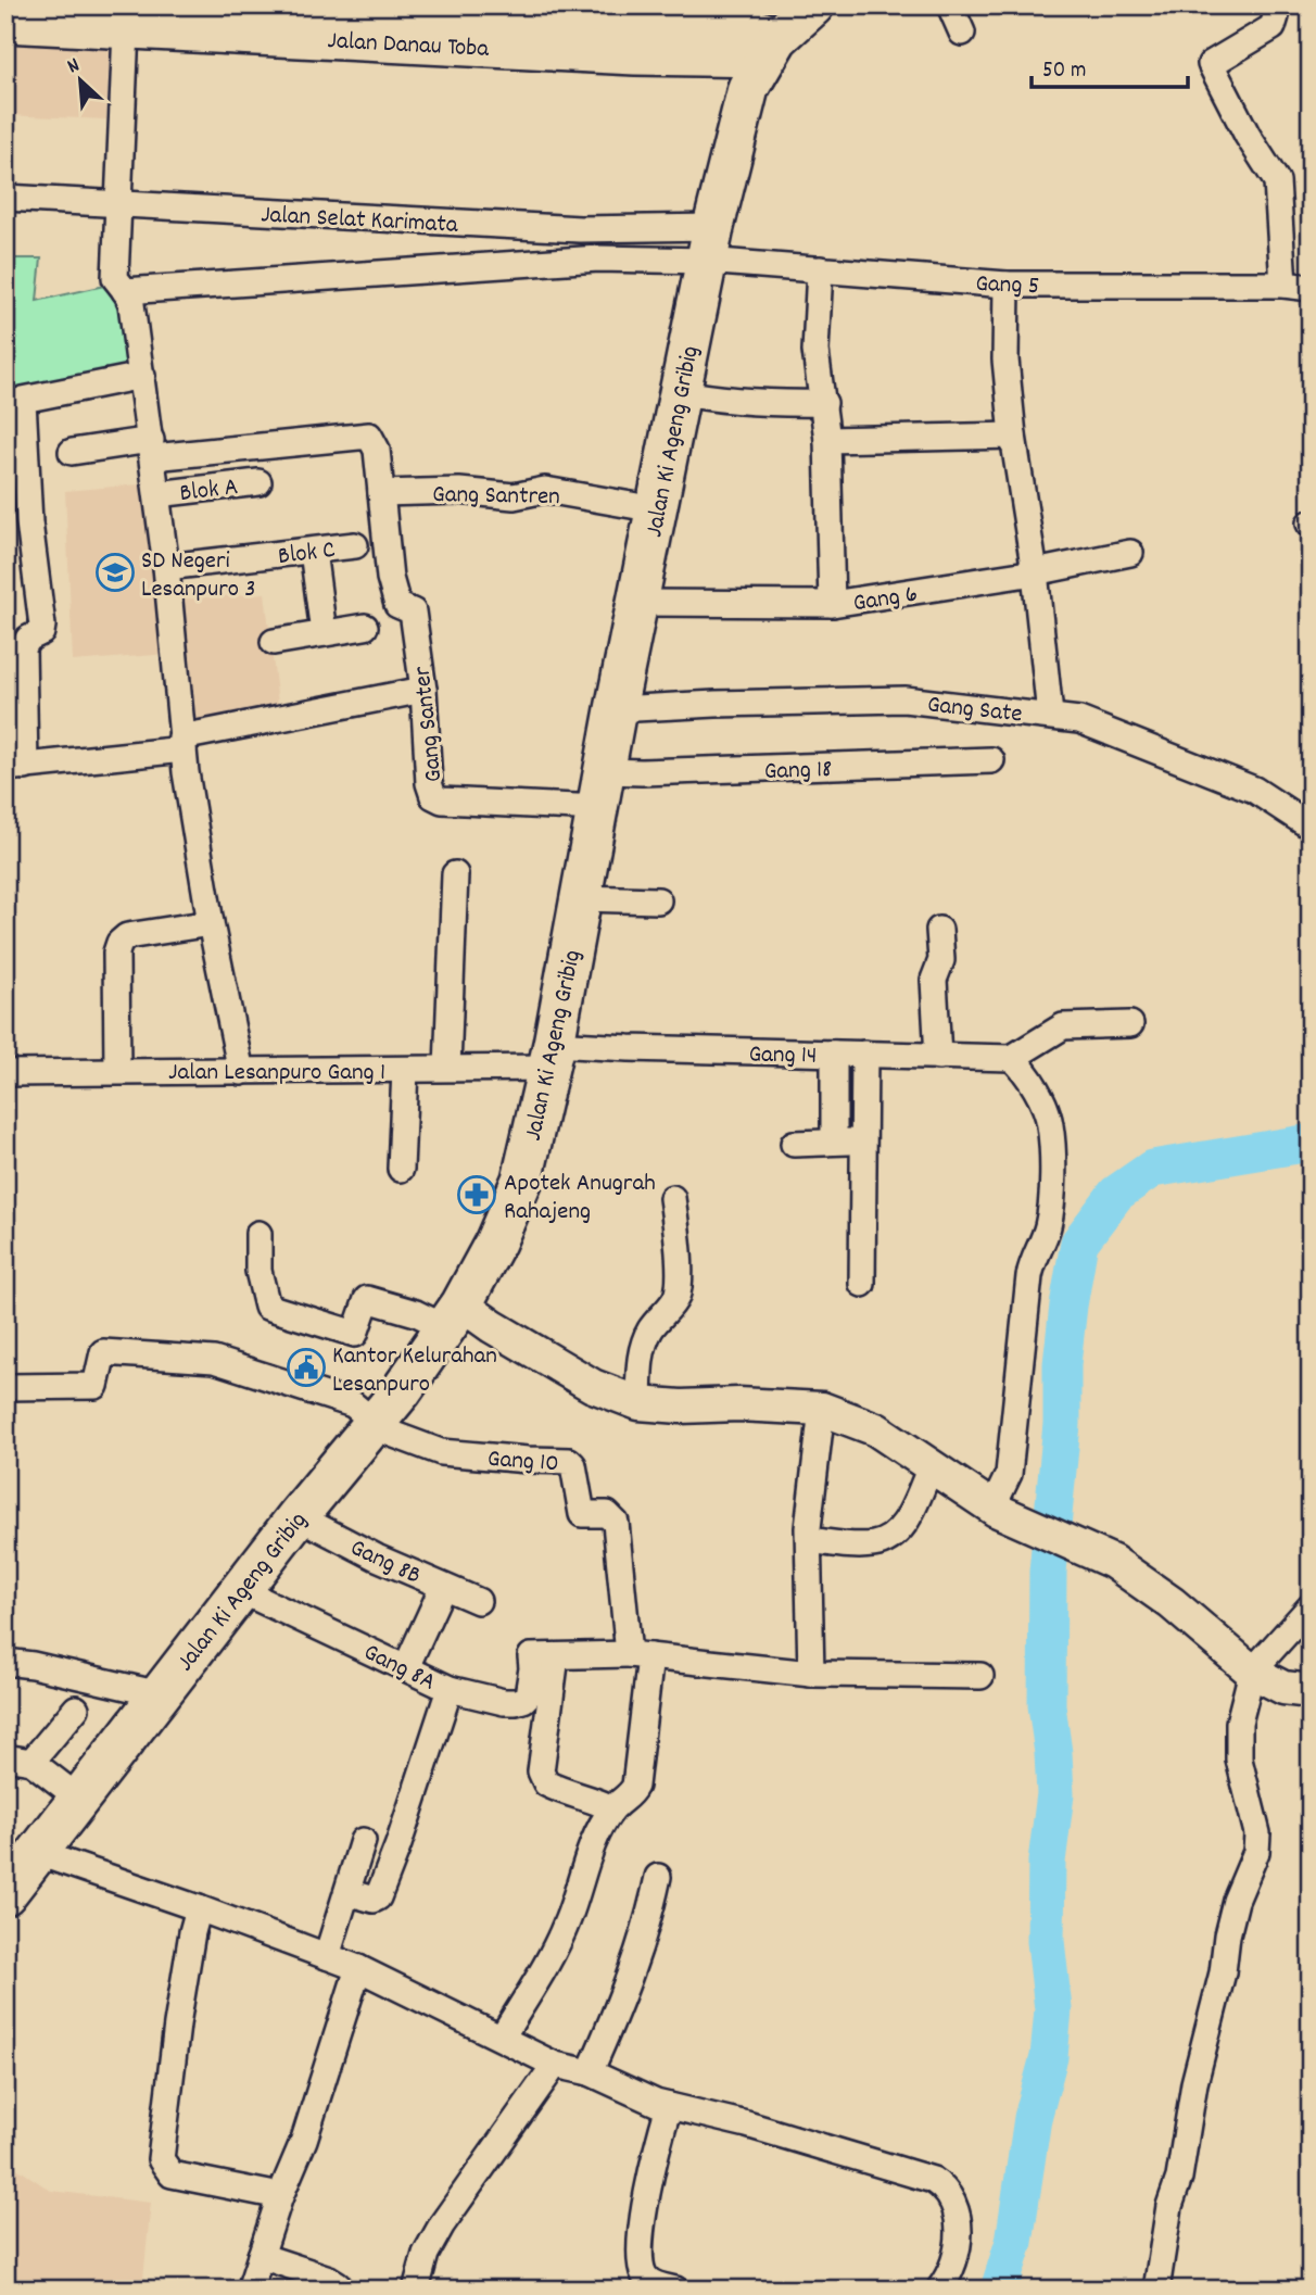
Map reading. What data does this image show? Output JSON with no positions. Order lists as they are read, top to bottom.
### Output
{
  "streets": {
    "main road": ["Jalan Danau Toba", "Jalan Ki Ageng Gribig"],
    "street": [
      "Jalan Selat Karimata",
      "Gang 5",
      "Blok A",
      "Gang Santren",
      "Blok C",
      "Gang 6",
      "Gang Sate",
      "Gang Santer",
      "Gang 18",
      "Gang 14",
      "Jalan Lesanpuro Gang 1",
      "Gang 10",
      "Gang 8B",
      "Gang 8A"
    ]
  },
  "crossings": [
    ["Jalan Danau Toba", "Jalan Ki Ageng Gribig"],
    ["Jalan Selat Karimata", "Gang 5"],
    ["Jalan Selat Karimata", "Jalan Ki Ageng Gribig"],
    ["Gang 5", "Jalan Ki Ageng Gribig"],
    ["Jalan Ki Ageng Gribig", "Gang Santren"],
    ["Jalan Ki Ageng Gribig", "Gang 6"],
    ["Jalan Ki Ageng Gribig", "Gang Sate"],
    ["Jalan Ki Ageng Gribig", "Gang Santer"],
    ["Jalan Ki Ageng Gribig", "Gang 18"],
    ["Jalan Ki Ageng Gribig", "Gang 14"],
    ["Jalan Ki Ageng Gribig", "Jalan Lesanpuro Gang 1"],
    ["Jalan Ki Ageng Gribig", "Gang 10"],
    ["Jalan Ki Ageng Gribig", "Gang 8B"],
    ["Jalan Ki Ageng Gribig", "Gang 8A"],
    ["Gang Santren", "Gang Santer"],
    ["Gang Santer", "Gang 18"],
    ["Gang 14", "Jalan Lesanpuro Gang 1"]
  ],
  "places": {
    "school or university": ["SD Negeri Lesanpuro 3"],
    "pharmacy": ["Apotek Anugrah Rahajeng"],
    "public building": ["Kantor Kelurahan Lesanpuro"]
  },
  "scale_bar": "50 m",
  "north": "top left"
}
